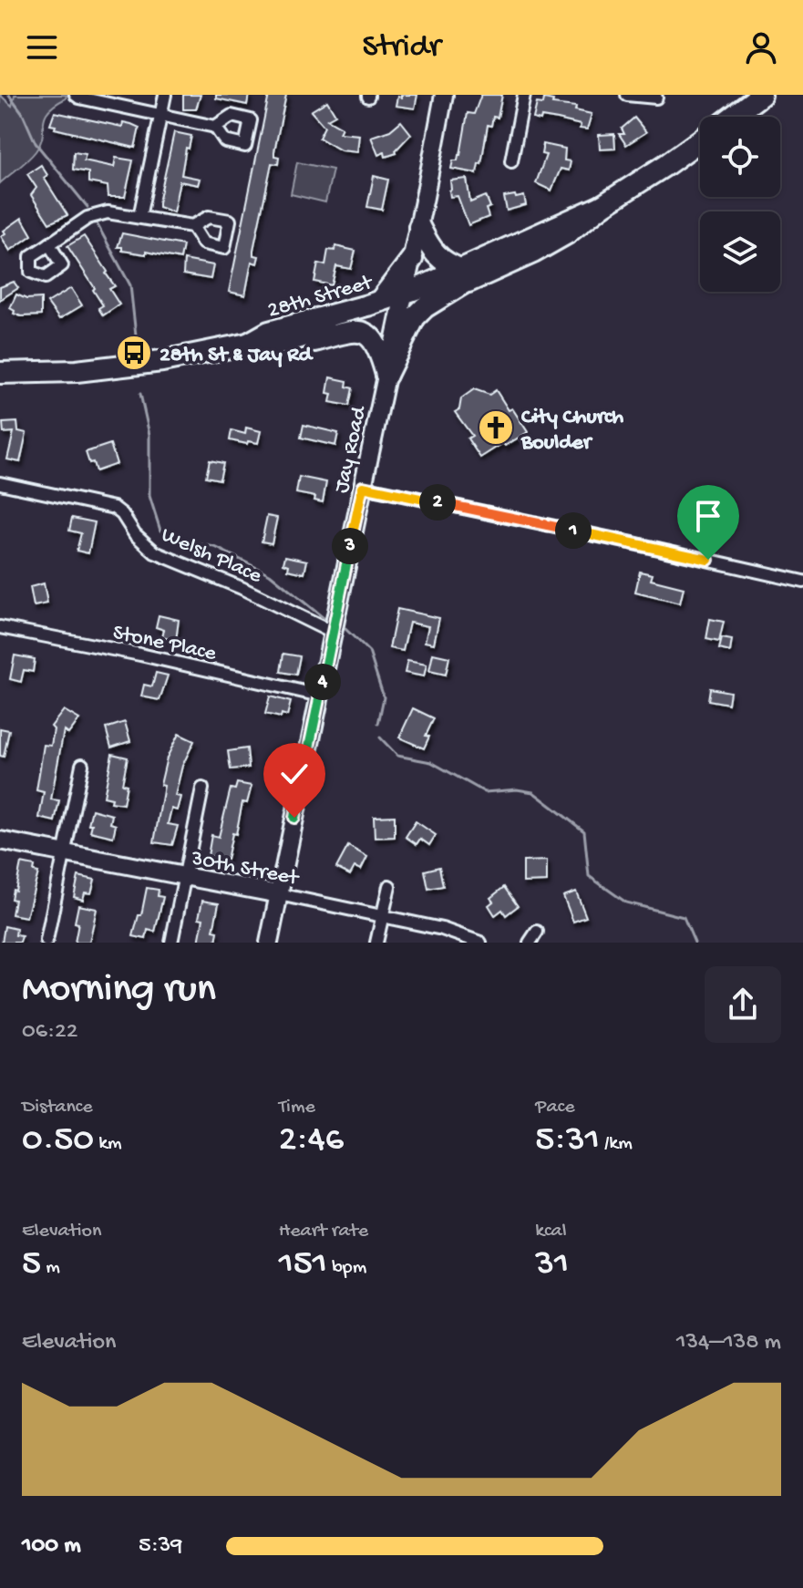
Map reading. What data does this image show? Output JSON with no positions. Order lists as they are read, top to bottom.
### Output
{
  "streets": {
    "highway": ["28th Street"],
    "street": [
      "Jay Road",
      "Welsh Place",
      "Stone Place",
      "30th Street"
    ]
  },
  "crossings": [
    ["28th Street", "Jay Road"],
    ["Jay Road", "Welsh Place"],
    ["Jay Road", "Stone Place"],
    ["Jay Road", "30th Street"]
  ],
  "places": {
    "bus stop": ["28th St & Jay Rd"],
    "church": ["City Church Boulder"]
  },
  "page": {
    "header": "Stridr",
    "pins": [
      "2",
      "1",
      "3",
      "4"
    ],
    "heading": ["Morning run", "06:22"],
    "stats": [
      ["Distance", "0.50 km"],
      ["Time", "2:46"],
      ["Pace", "5:31 /km"],
      ["Elevation", "5 m"],
      ["Heart rate", "151 bpm"],
      ["kcal", "31"]
    ],
    "chart": ["Elevation", "134–138 m"],
    "list": [
      {
        "name": "100 m",
        "note": "5:39"
      }
    ]
  }
}
